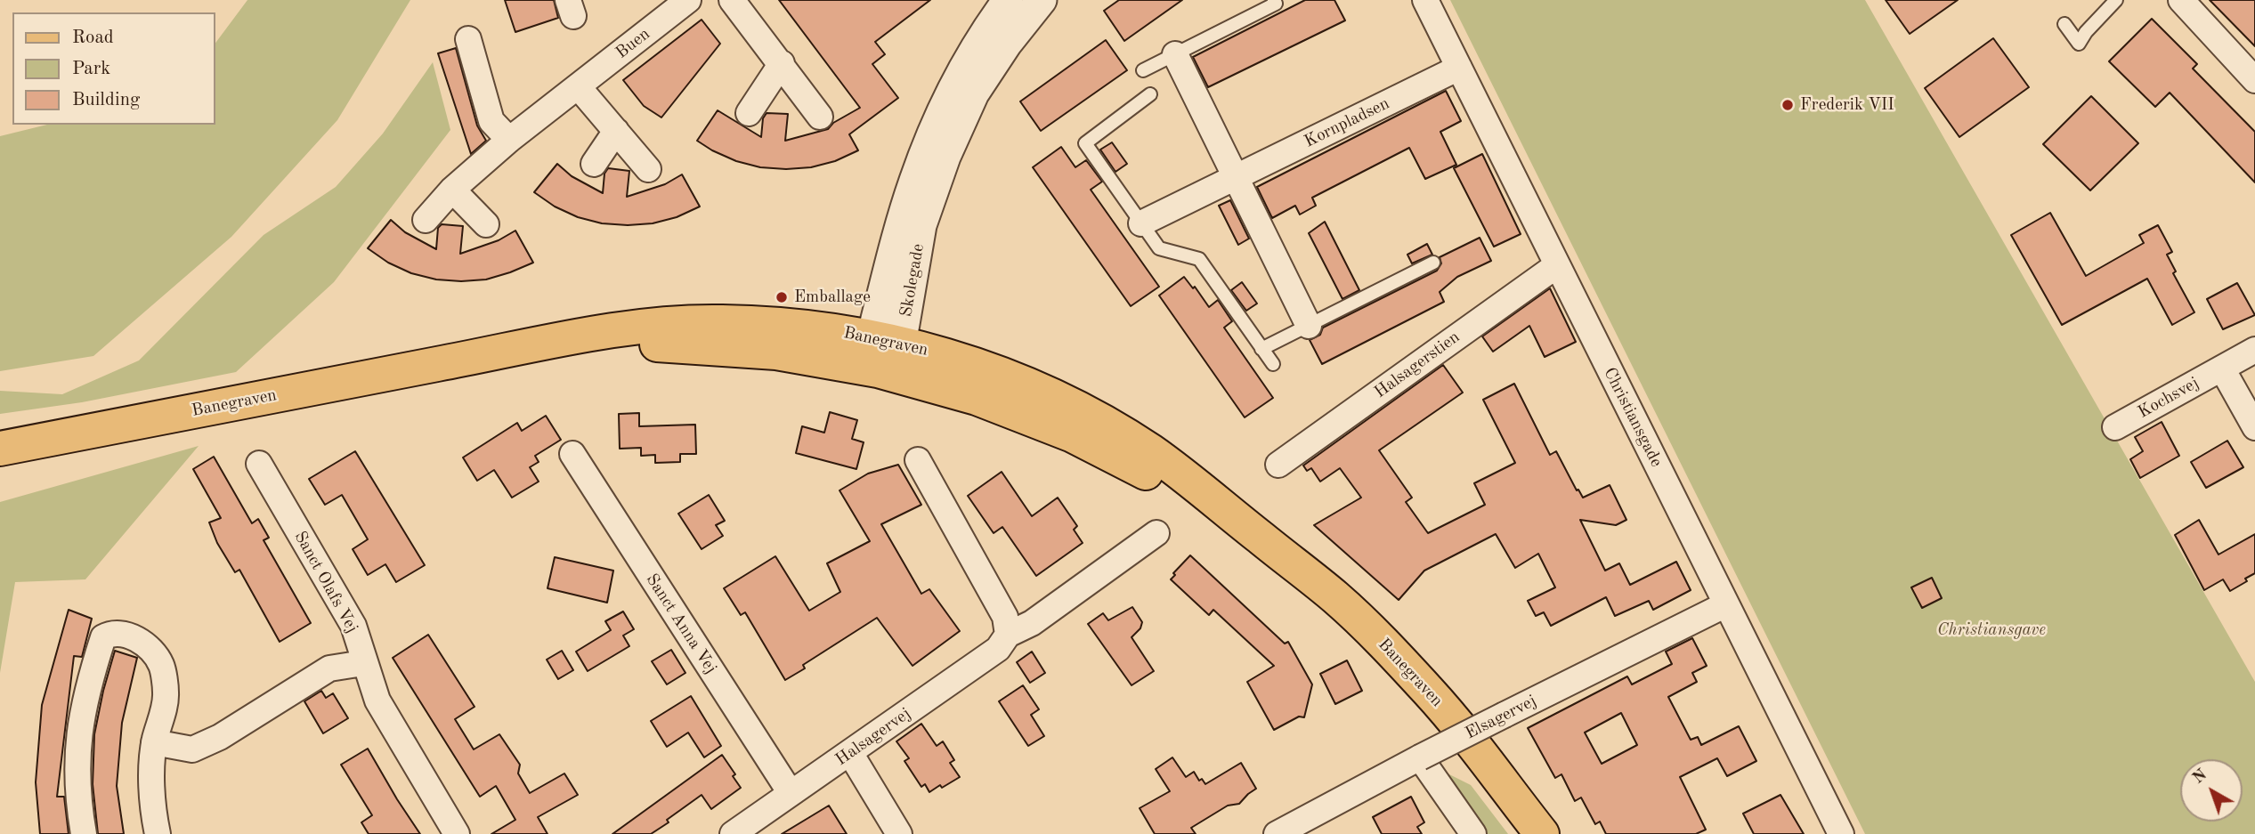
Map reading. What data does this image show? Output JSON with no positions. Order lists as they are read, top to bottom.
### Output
{
  "streets": {
    "main road": ["Banegraven"],
    "street": [
      "Buen",
      "Kornpladsen",
      "Skolegade",
      "Halsagerstien",
      "Kochsvej",
      "Christiansgade",
      "Sanct Olafs Vej",
      "Sanct Anna Vej",
      "Elsagervej",
      "Halsagervej"
    ]
  },
  "crossings": [
    ["Kornpladsen", "Christiansgade"],
    ["Skolegade", "Banegraven"],
    ["Halsagerstien", "Christiansgade"],
    ["Christiansgade", "Elsagervej"],
    ["Sanct Anna Vej", "Halsagervej"]
  ],
  "parks": ["Christiansgave"],
  "places": ["Frederik VII", "Emballage"],
  "legend": ["Road", "Park", "Building"],
  "north": "top left"
}
